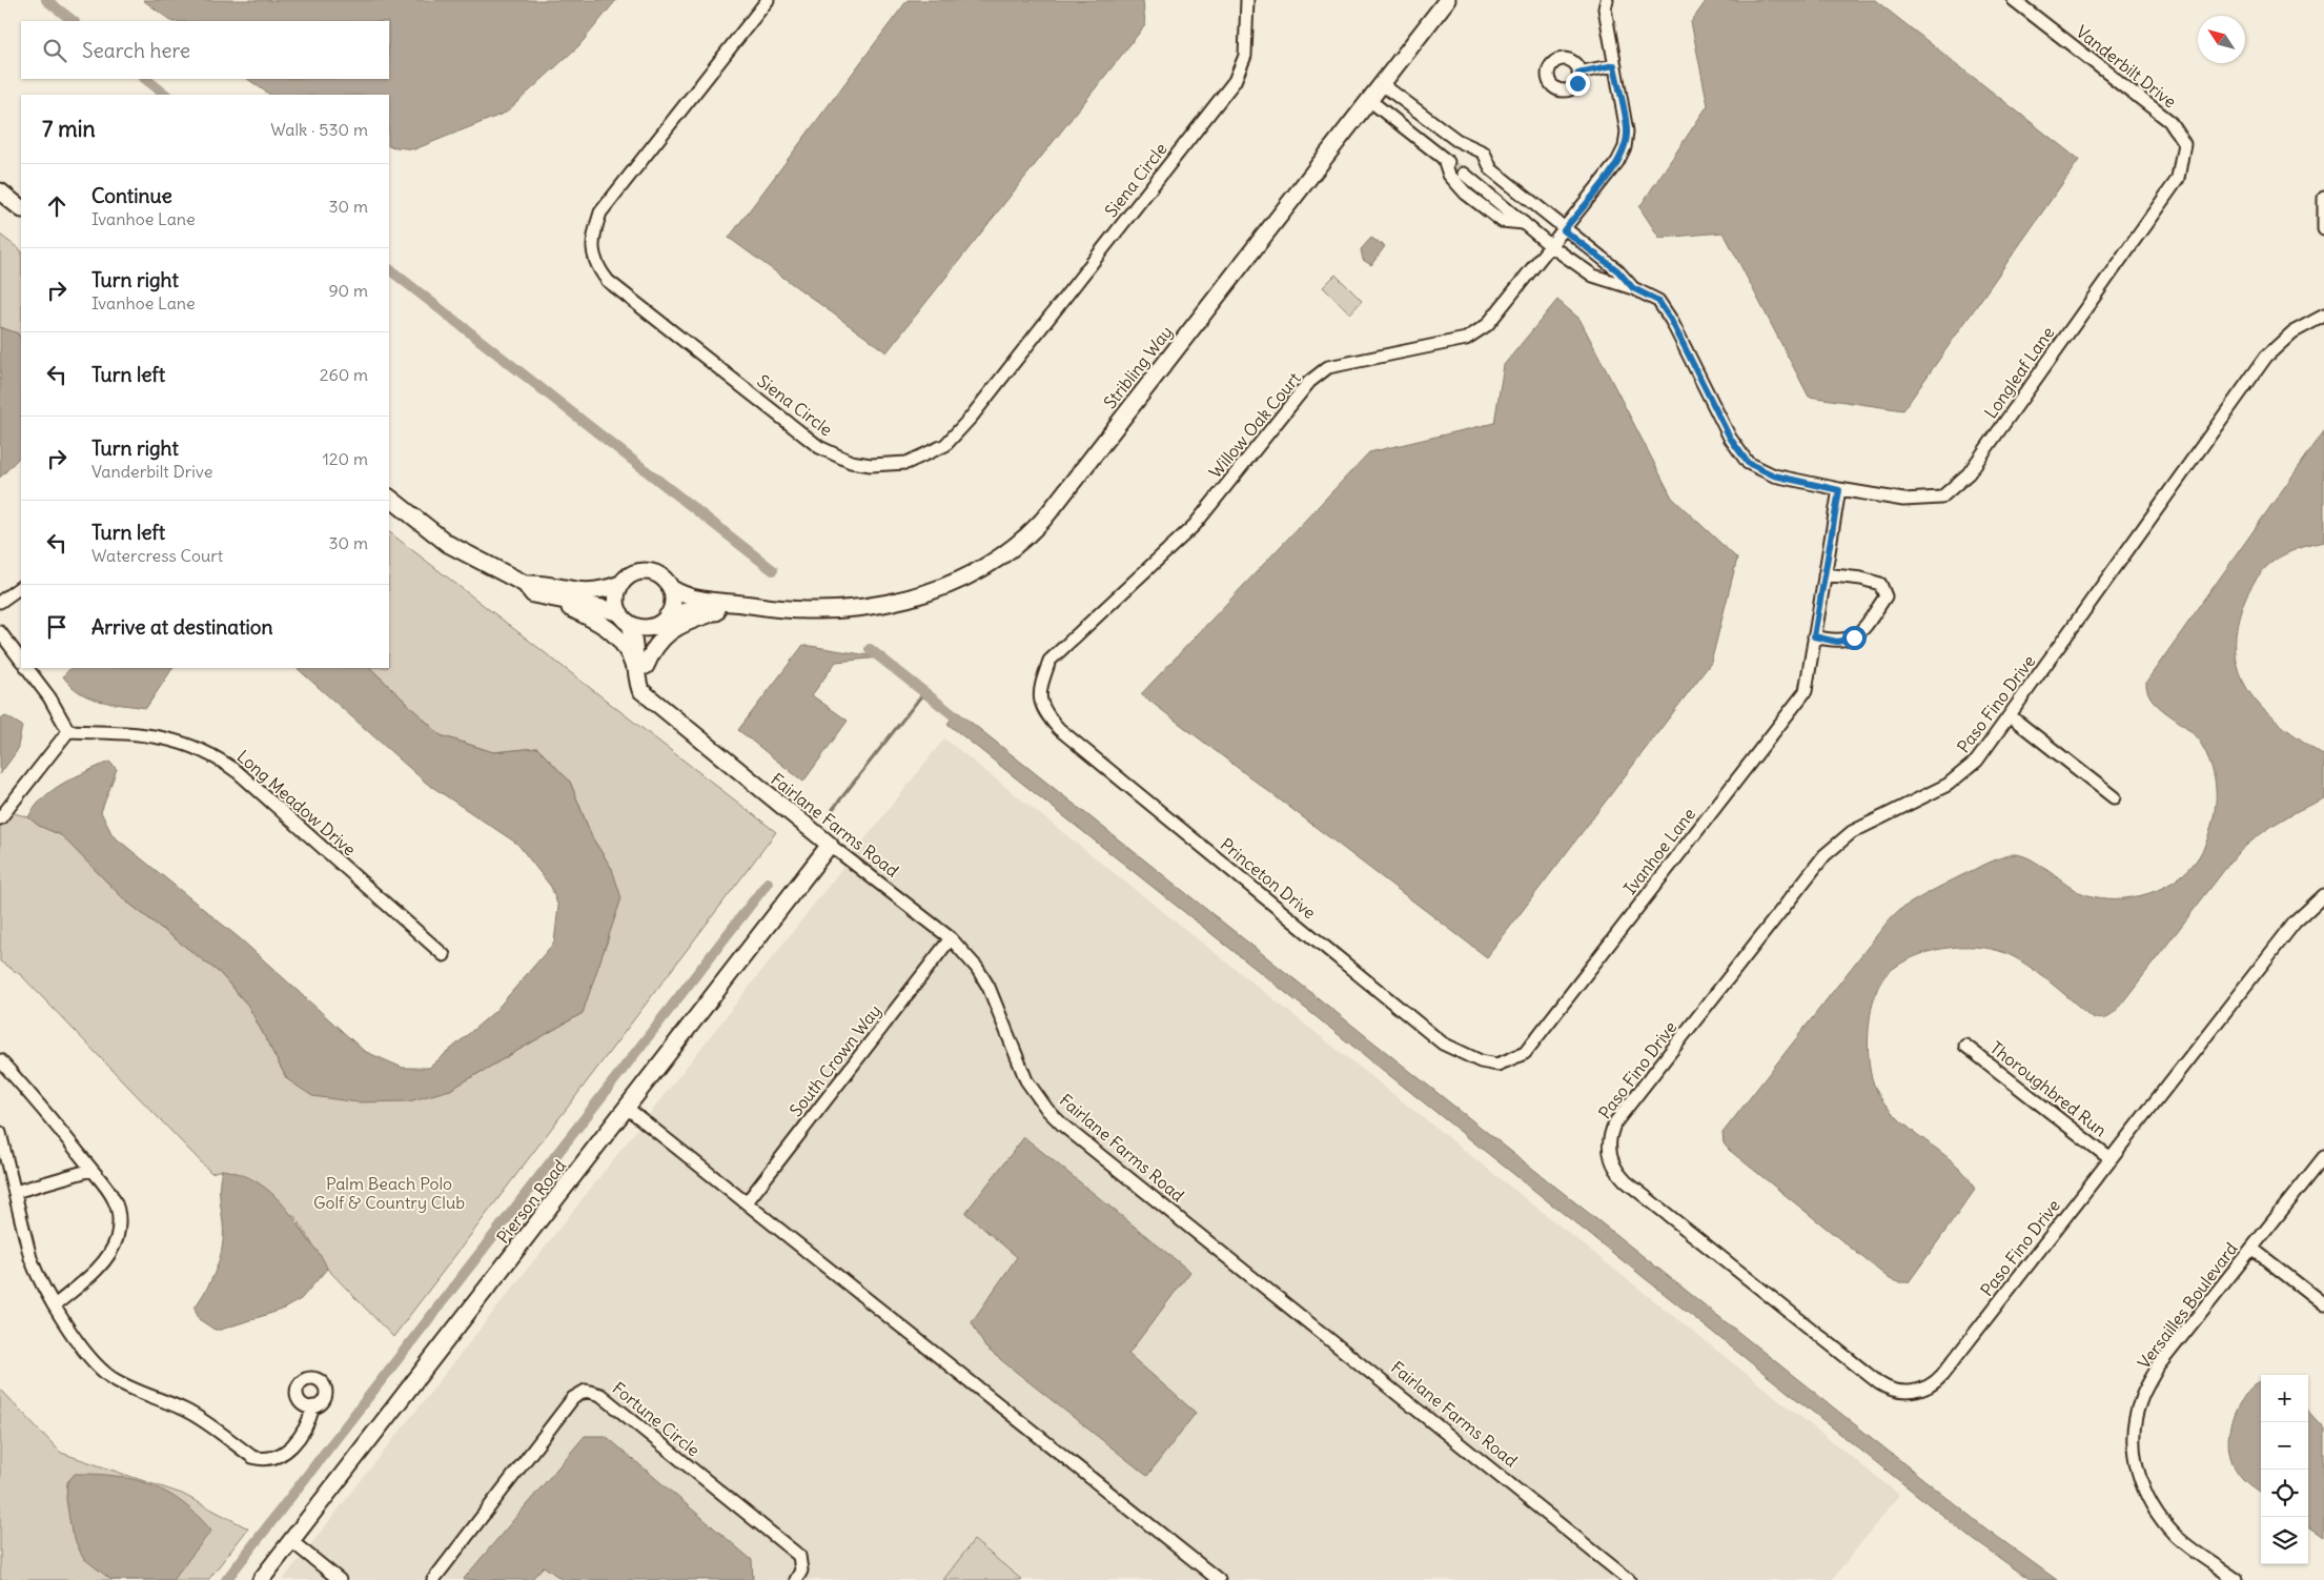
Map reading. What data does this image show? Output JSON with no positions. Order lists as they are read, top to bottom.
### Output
{
  "streets": {
    "street": [
      "Vanderbilt Drive",
      "Siena Circle",
      "Stribling Way",
      "Longleaf Lane",
      "Willow Oak Court",
      "Paso Fino Drive",
      "Long Meadow Drive",
      "Fairlane Farms Road",
      "Ivanhoe Lane",
      "Princeton Drive",
      "South Crown Way",
      "Thoroughbred Run",
      "Pierson Road",
      "Versailles Boulevard",
      "Fortune Circle"
    ]
  },
  "crossings": [
    ["Vanderbilt Drive", "Longleaf Lane"],
    ["Stribling Way", "Fairlane Farms Road"],
    ["Longleaf Lane", "Ivanhoe Lane"],
    ["Willow Oak Court", "Princeton Drive"],
    ["Paso Fino Drive", "Thoroughbred Run"],
    ["Fairlane Farms Road", "South Crown Way"],
    ["Fairlane Farms Road", "Pierson Road"],
    ["Ivanhoe Lane", "Princeton Drive"]
  ],
  "parks": ["Palm Beach Polo Golf & Country Club"],
  "north": "top left",
  "page": {
    "search": "Search here",
    "heading": ["7 min", "Walk · 530 m"],
    "list": [
      ["Continue", "Ivanhoe Lane", "30 m"],
      ["Turn right", "Ivanhoe Lane", "90 m"],
      ["Turn left", "260 m"],
      ["Turn right", "Vanderbilt Drive", "120 m"],
      ["Turn left", "Watercress Court", "30 m"],
      "Arrive at destination"
    ],
    "map_buttons": ["+", "−"]
  }
}
